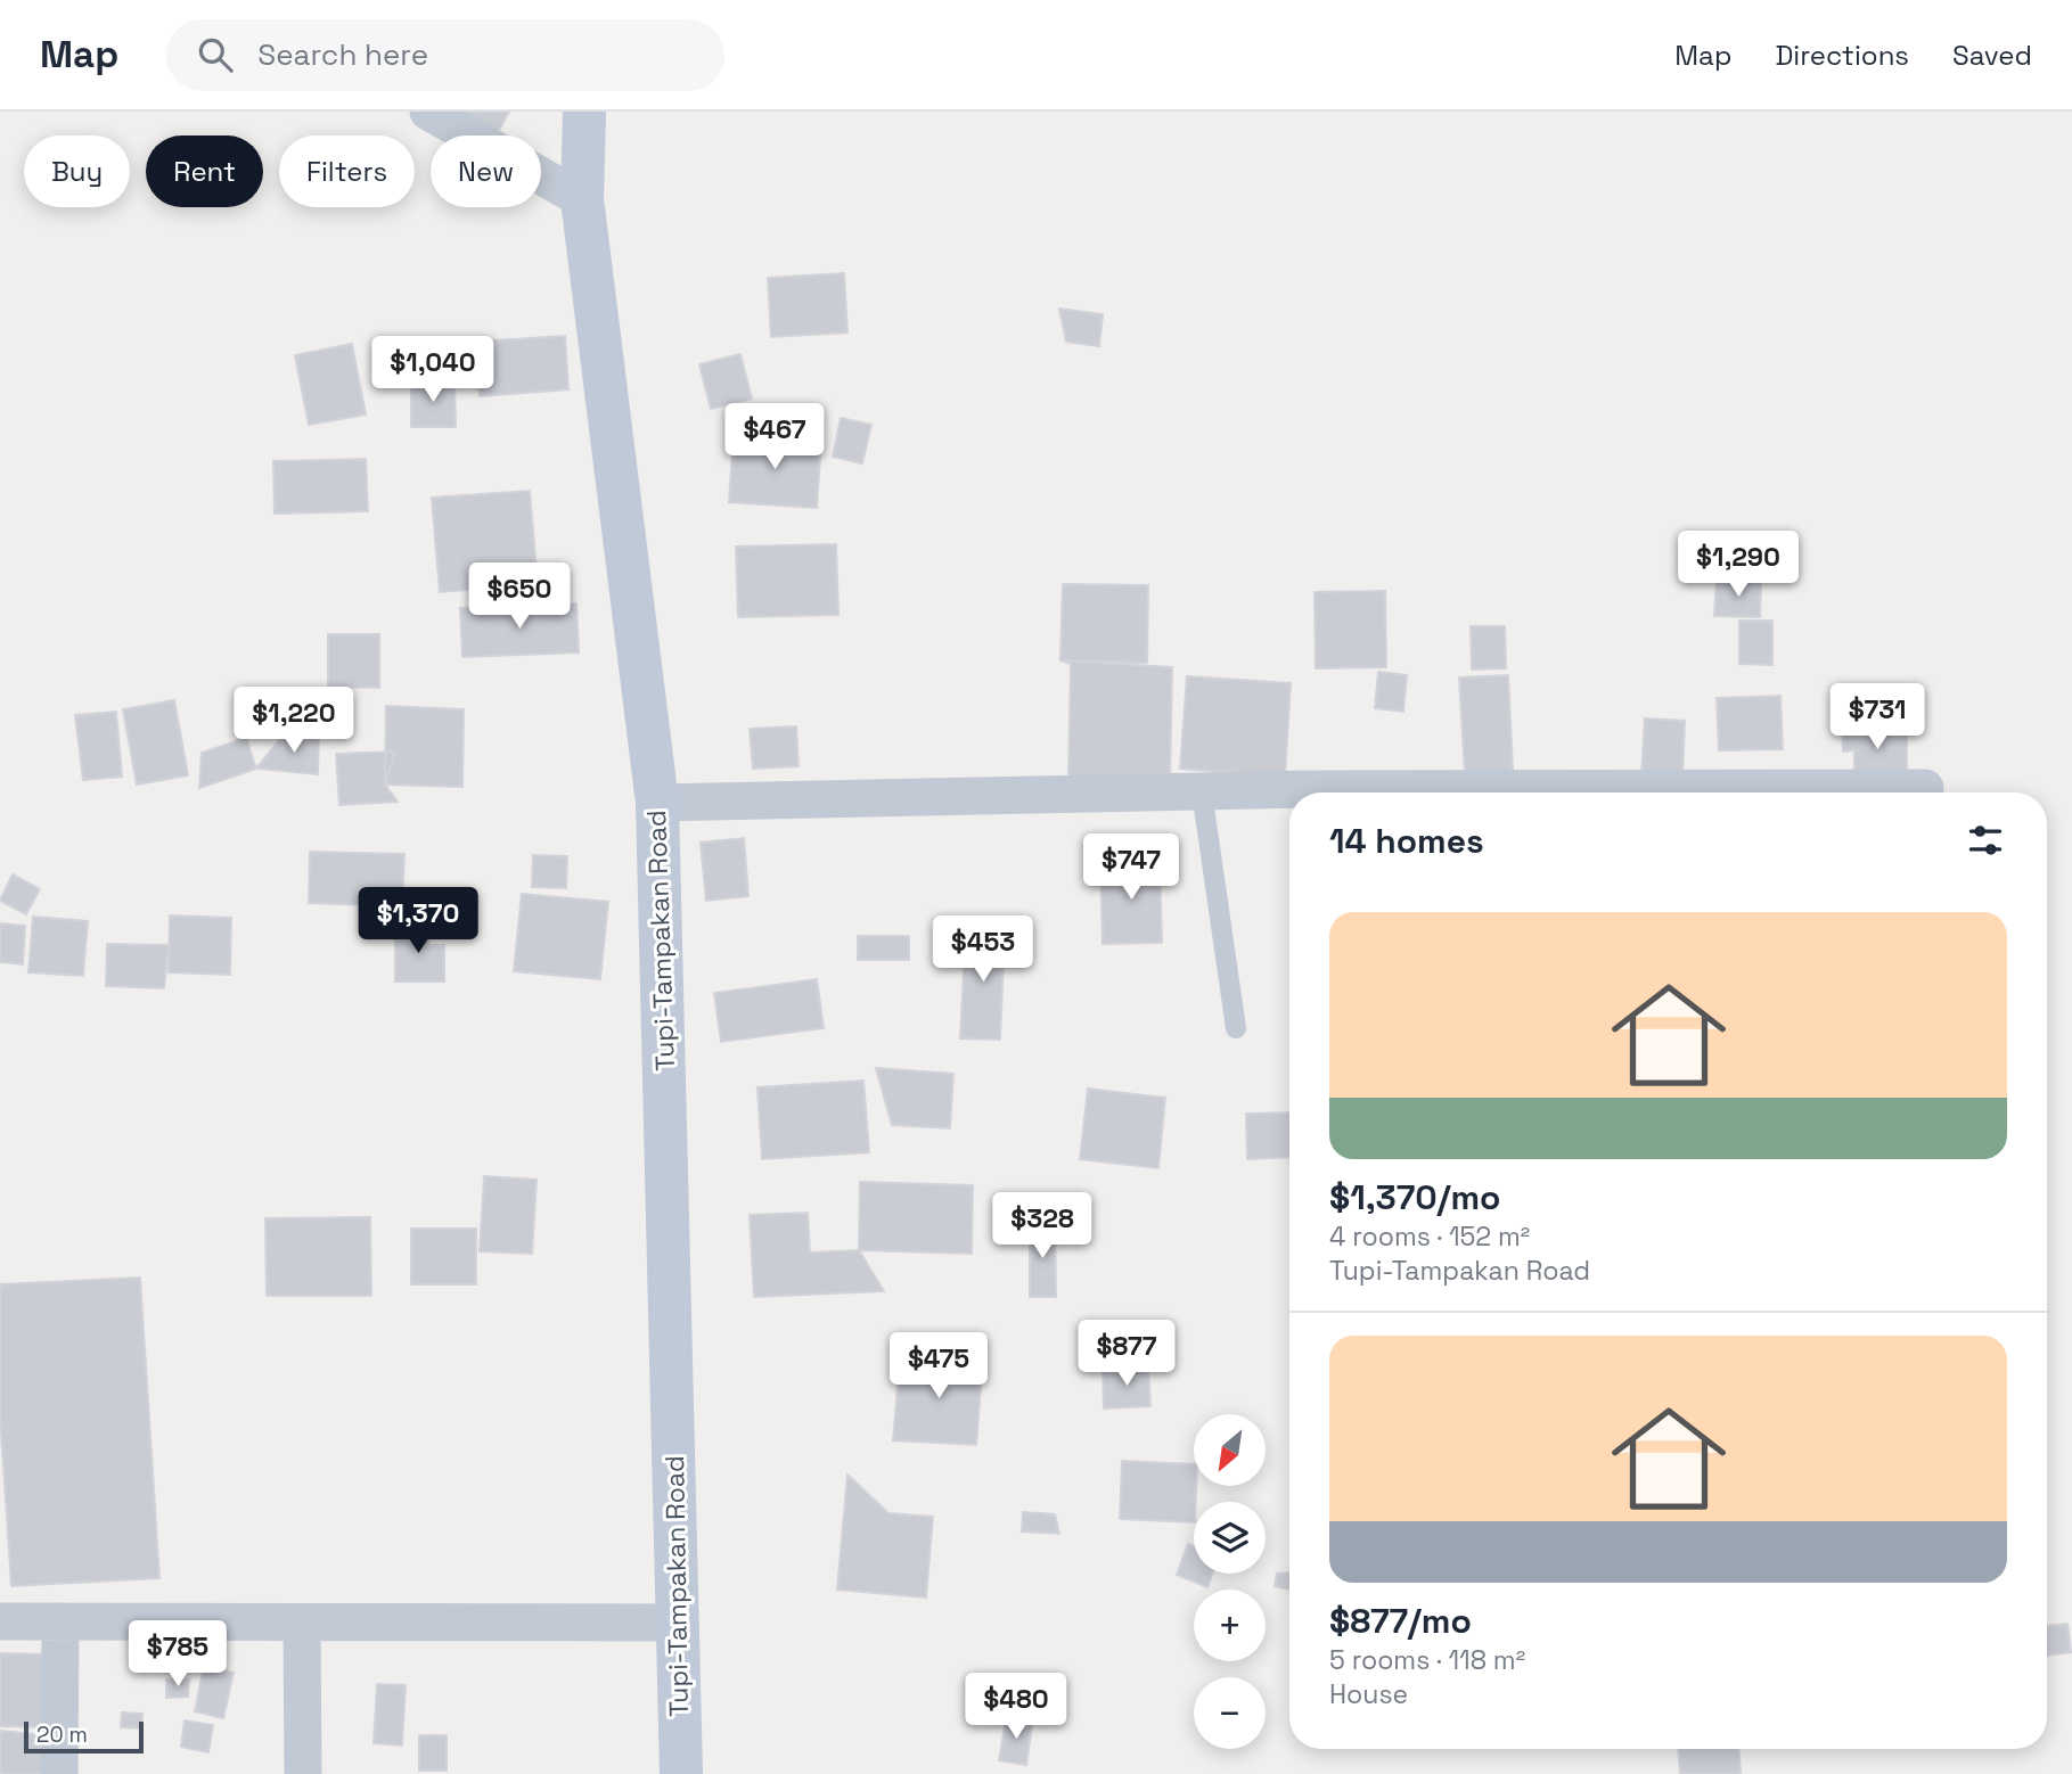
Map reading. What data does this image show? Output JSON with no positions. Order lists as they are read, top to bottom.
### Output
{
  "streets": {
    "main road": ["Tupi-Tampakan Road"]
  },
  "scale_bar": "20 m",
  "north": "bottom left",
  "page": {
    "header": "Map",
    "search": "Search here",
    "nav": ["Map", "Directions", "Saved"],
    "chip": [
      "Buy",
      "Rent",
      "Filters",
      "New"
    ],
    "price": [
      "$1,040",
      "$467",
      "$1,290",
      "$650",
      "$731",
      "$1,220",
      "$747",
      "$1,370",
      "$453",
      "$328",
      "$877",
      "$475",
      "$785",
      "$480"
    ],
    "heading": "14 homes",
    "list": [
      {
        "name": "$1,370/mo",
        "note": "4 rooms · 152 m² · Tupi-Tampakan Road"
      },
      {
        "name": "$877/mo",
        "note": "5 rooms · 118 m² · House"
      }
    ],
    "map_buttons": ["+", "−"],
    "scale": "20 m"
  }
}
